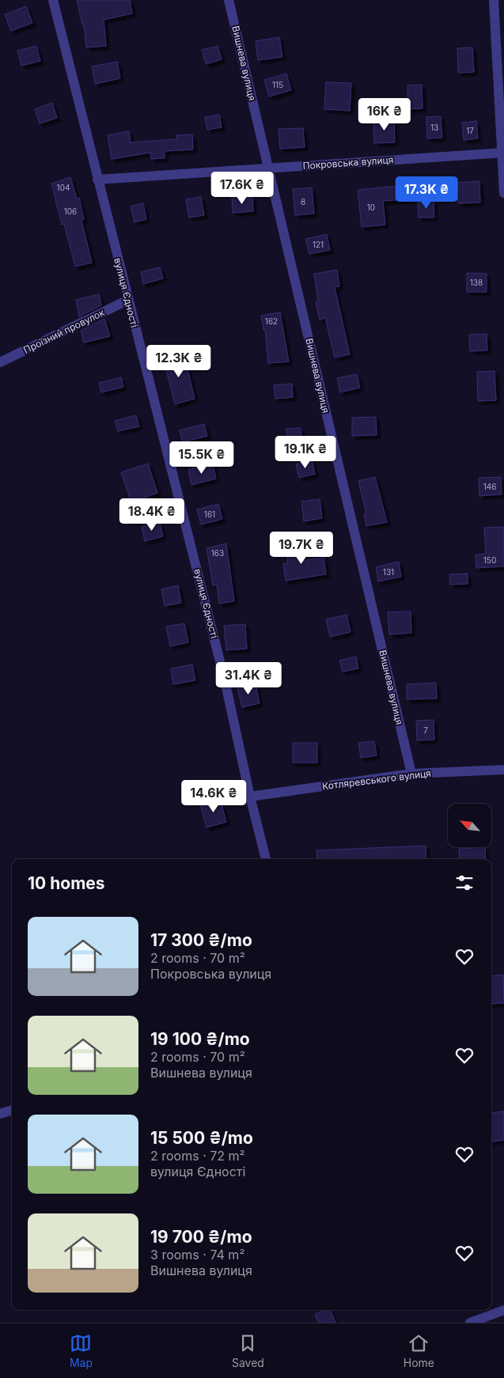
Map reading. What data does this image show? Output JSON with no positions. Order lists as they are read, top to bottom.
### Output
{
  "streets": {
    "street": [
      "Вишнева вулиця",
      "Покровська вулиця",
      "вулиця Єдності",
      "Проїзний провулок",
      "Котляревського вулиця"
    ]
  },
  "crossings": [
    ["Вишнева вулиця", "Покровська вулиця"],
    ["Вишнева вулиця", "Котляревського вулиця"],
    ["Покровська вулиця", "вулиця Єдності"],
    ["вулиця Єдності", "Проїзний провулок"],
    ["вулиця Єдності", "Котляревського вулиця"]
  ],
  "house_numbers": [
    "115",
    "13",
    "17",
    "104",
    "8",
    "10",
    "106",
    "121",
    "138",
    "162",
    "146",
    "161",
    "163",
    "150",
    "131",
    "7"
  ],
  "north": "top left",
  "page": {
    "price": [
      "16K ₴",
      "17.6K ₴",
      "17.3K ₴",
      "12.3K ₴",
      "19.1K ₴",
      "15.5K ₴",
      "18.4K ₴",
      "19.7K ₴",
      "31.4K ₴",
      "14.6K ₴"
    ],
    "heading": "10 homes",
    "list": [
      {
        "name": "17 300 ₴/mo",
        "note": "2 rooms · 70 m² · Покровська вулиця"
      },
      {
        "name": "19 100 ₴/mo",
        "note": "2 rooms · 70 m² · Вишнева вулиця"
      },
      {
        "name": "15 500 ₴/mo",
        "note": "2 rooms · 72 m² · вулиця Єдності"
      },
      {
        "name": "19 700 ₴/mo",
        "note": "3 rooms · 74 m² · Вишнева вулиця"
      }
    ],
    "tabs": ["Map", "Saved", "Home"]
  }
}
